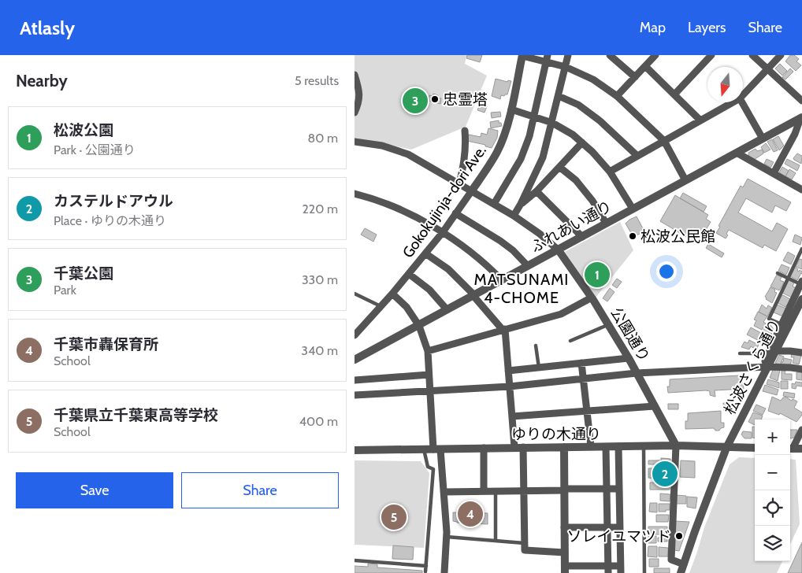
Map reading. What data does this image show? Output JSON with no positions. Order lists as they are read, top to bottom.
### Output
{
  "streets": {
    "street": [
      "Gokokujinja-dori Ave.",
      "ふれあい通り",
      "公園通り",
      "松波さくら通り",
      "ゆりの木通り"
    ]
  },
  "crossings": [
    ["Gokokujinja-dori Ave.", "公園通り"],
    ["ふれあい通り", "公園通り"],
    ["公園通り", "ゆりの木通り"],
    ["松波さくら通り", "ゆりの木通り"]
  ],
  "districts": ["MATSUNAMI 4-CHOME"],
  "places": ["忠霊塔", "松波公民館", "ソレイユマツド"],
  "north": "bottom",
  "page": {
    "header": "Atlasly",
    "nav": ["Map", "Layers", "Share"],
    "heading": ["Nearby", "5 results"],
    "pins": [
      "3",
      "1",
      "2",
      "4",
      "5"
    ],
    "list": [
      {
        "mark": "1",
        "name": "松波公園",
        "note": "Park · 公園通り",
        "value": "80 m"
      },
      {
        "mark": "2",
        "name": "カステルドアウル",
        "note": "Place · ゆりの木通り",
        "value": "220 m"
      },
      {
        "mark": "3",
        "name": "千葉公園",
        "note": "Park",
        "value": "330 m"
      },
      {
        "mark": "4",
        "name": "千葉市轟保育所",
        "note": "School",
        "value": "340 m"
      },
      {
        "mark": "5",
        "name": "千葉県立千葉東高等学校",
        "note": "School",
        "value": "400 m"
      }
    ],
    "map_buttons": ["+", "−"],
    "buttons": ["Save", "Share"]
  }
}
